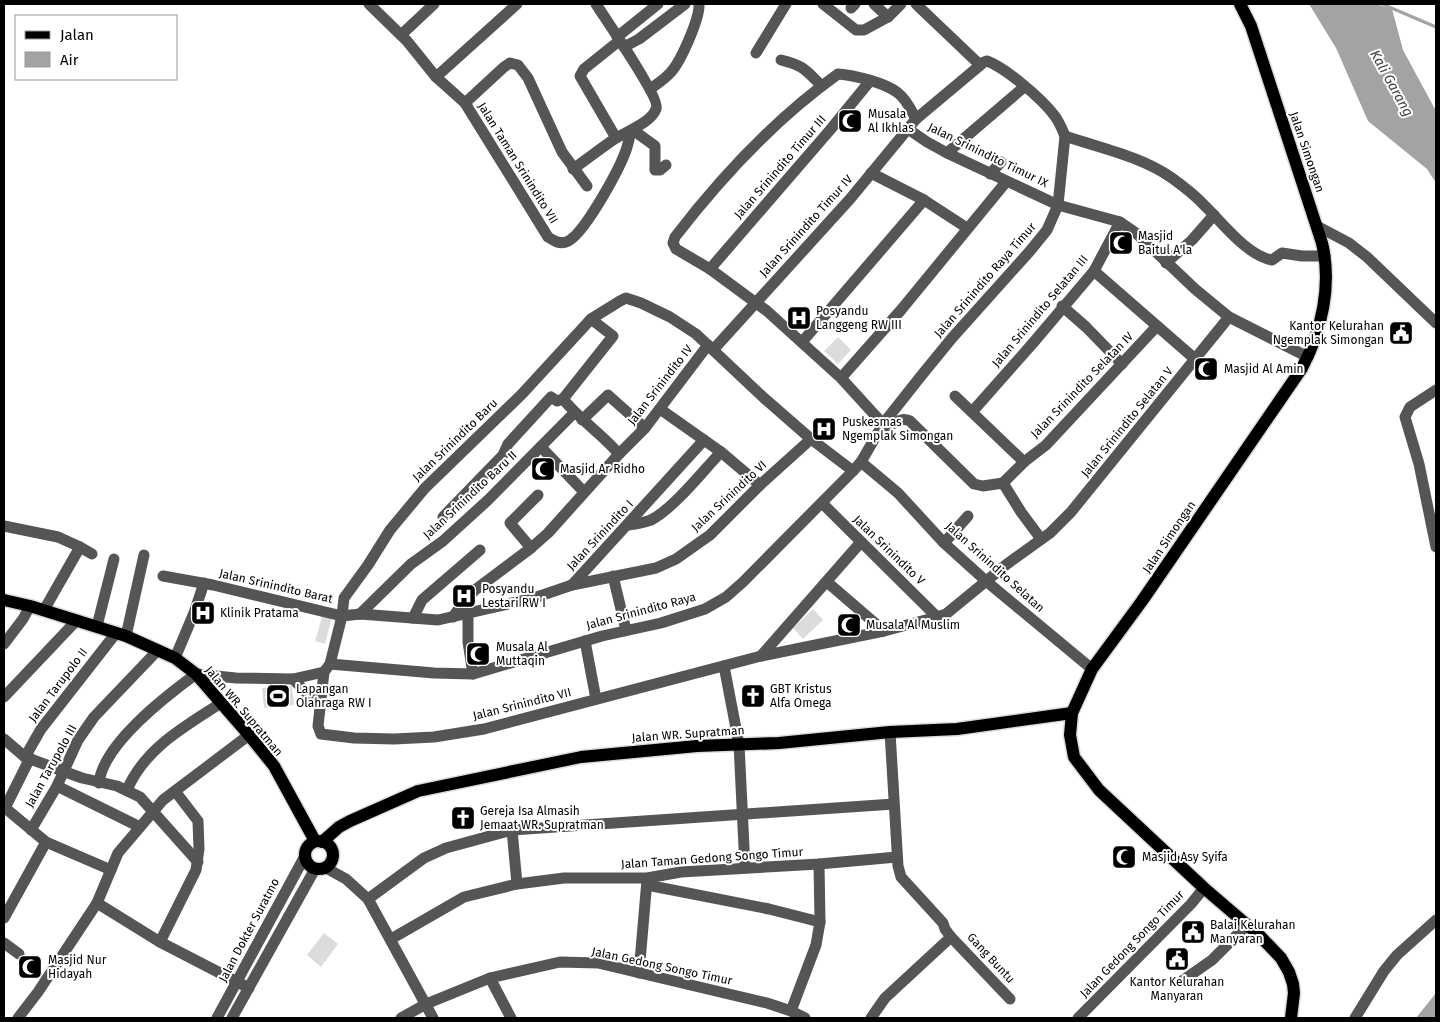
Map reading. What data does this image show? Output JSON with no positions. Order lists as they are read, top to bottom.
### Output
{
  "streets": {
    "main road": ["Jalan Simongan", "Jalan WR. Supratman"],
    "street": [
      "Jalan Srinindito Timur IX",
      "Jalan Taman Srinindito VII",
      "Jalan Srinindito Timur III",
      "Jalan Srinindito Timur IV",
      "Jalan Srinindito Raya Timur",
      "Jalan Srinindito Selatan III",
      "Jalan Srinindito IV",
      "Jalan Srinindito Selatan IV",
      "Jalan Srinindito Selatan V",
      "Jalan Srinindito Baru",
      "Jalan Srinindito Baru II",
      "Jalan Srinindito VI",
      "Jalan Srinindito I",
      "Jalan Srinindito V",
      "Jalan Srinindito Selatan",
      "Jalan Srinindito Barat",
      "Jalan Srinindito Raya",
      "Jalan Tarupolo II",
      "Jalan Srinindito VII",
      "Jalan Tarupolo III",
      "Jalan Taman Gedong Songo Timur",
      "Jalan Dokter Suratmo",
      "Jalan Gedong Songo Timur",
      "Gang Buntu"
    ]
  },
  "crossings": [
    ["Jalan Simongan", "Jalan Srinindito Selatan"],
    ["Jalan Simongan", "Jalan WR. Supratman"],
    ["Jalan Simongan", "Jalan Gedong Songo Timur"],
    ["Jalan Srinindito Timur IX", "Jalan Srinindito Timur IV"],
    ["Jalan Srinindito Timur IX", "Jalan Srinindito Raya Timur"],
    ["Jalan Srinindito Timur IX", "Jalan Srinindito Selatan III"],
    ["Jalan Srinindito Timur IV", "Jalan Srinindito IV"],
    ["Jalan Srinindito Timur IV", "Jalan Srinindito Baru"],
    ["Jalan Srinindito Raya Timur", "Jalan Srinindito Raya"],
    ["Jalan Srinindito IV", "Jalan Srinindito Baru"],
    ["Jalan Srinindito IV", "Jalan Srinindito Baru II"],
    ["Jalan Srinindito IV", "Jalan Srinindito VI"],
    ["Jalan Srinindito IV", "Jalan Srinindito I"],
    ["Jalan Srinindito IV", "Jalan Srinindito Selatan"],
    ["Jalan Srinindito IV", "Jalan Srinindito Raya"],
    ["Jalan Srinindito Selatan V", "Jalan Srinindito Selatan"],
    ["Jalan Srinindito Selatan V", "Jalan Srinindito VII"],
    ["Jalan Srinindito Baru", "Jalan Srinindito I"],
    ["Jalan Srinindito Baru", "Jalan Srinindito Barat"],
    ["Jalan Srinindito Baru", "Jalan Srinindito Raya"],
    ["Jalan Srinindito Baru", "Jalan Srinindito VII"],
    ["Jalan Srinindito Baru II", "Jalan Srinindito I"],
    ["Jalan Srinindito VI", "Jalan Srinindito I"],
    ["Jalan Srinindito I", "Jalan Srinindito Barat"],
    ["Jalan Srinindito V", "Jalan Srinindito Raya"],
    ["Jalan Srinindito V", "Jalan Srinindito VII"],
    ["Jalan Srinindito Selatan", "Jalan Srinindito Raya"],
    ["Jalan Srinindito Selatan", "Jalan Srinindito VII"],
    ["Jalan Srinindito Barat", "Jalan WR. Supratman"],
    ["Jalan Srinindito Raya", "Jalan WR. Supratman"],
    ["Jalan Tarupolo II", "Jalan WR. Supratman"],
    ["Jalan WR. Supratman", "Jalan Tarupolo III"],
    ["Jalan WR. Supratman", "Jalan Dokter Suratmo"],
    ["Jalan WR. Supratman", "Gang Buntu"],
    ["Jalan Taman Gedong Songo Timur", "Gang Buntu"]
  ],
  "water": ["Kali Garang"],
  "places": {
    "mosque": [
      "Musala Al Ikhlas",
      "Masjid Baitul A'la",
      "Masjid Al Amin",
      "Masjid Ar Ridho",
      "Musala Al Muslim",
      "Musala Al Muttaqin",
      "Masjid Asy Syifa",
      "Masjid Nur Hidayah"
    ],
    "hospital": [
      "Posyandu Langgeng RW III",
      "Puskesmas Ngemplak Simongan",
      "Posyandu Lestari RW I",
      "Klinik Pratama"
    ],
    "public building": ["Kantor Kelurahan Ngemplak Simongan", "Balai Kelurahan Manyaran", "Kantor Kelurahan Manyaran"],
    "sports": ["Lapangan Olahraga RW I"],
    "church": ["GBT Kristus Alfa Omega", "Gereja Isa Almasih Jemaat WR. Supratman"]
  },
  "legend": ["Jalan", "Air"]
}
